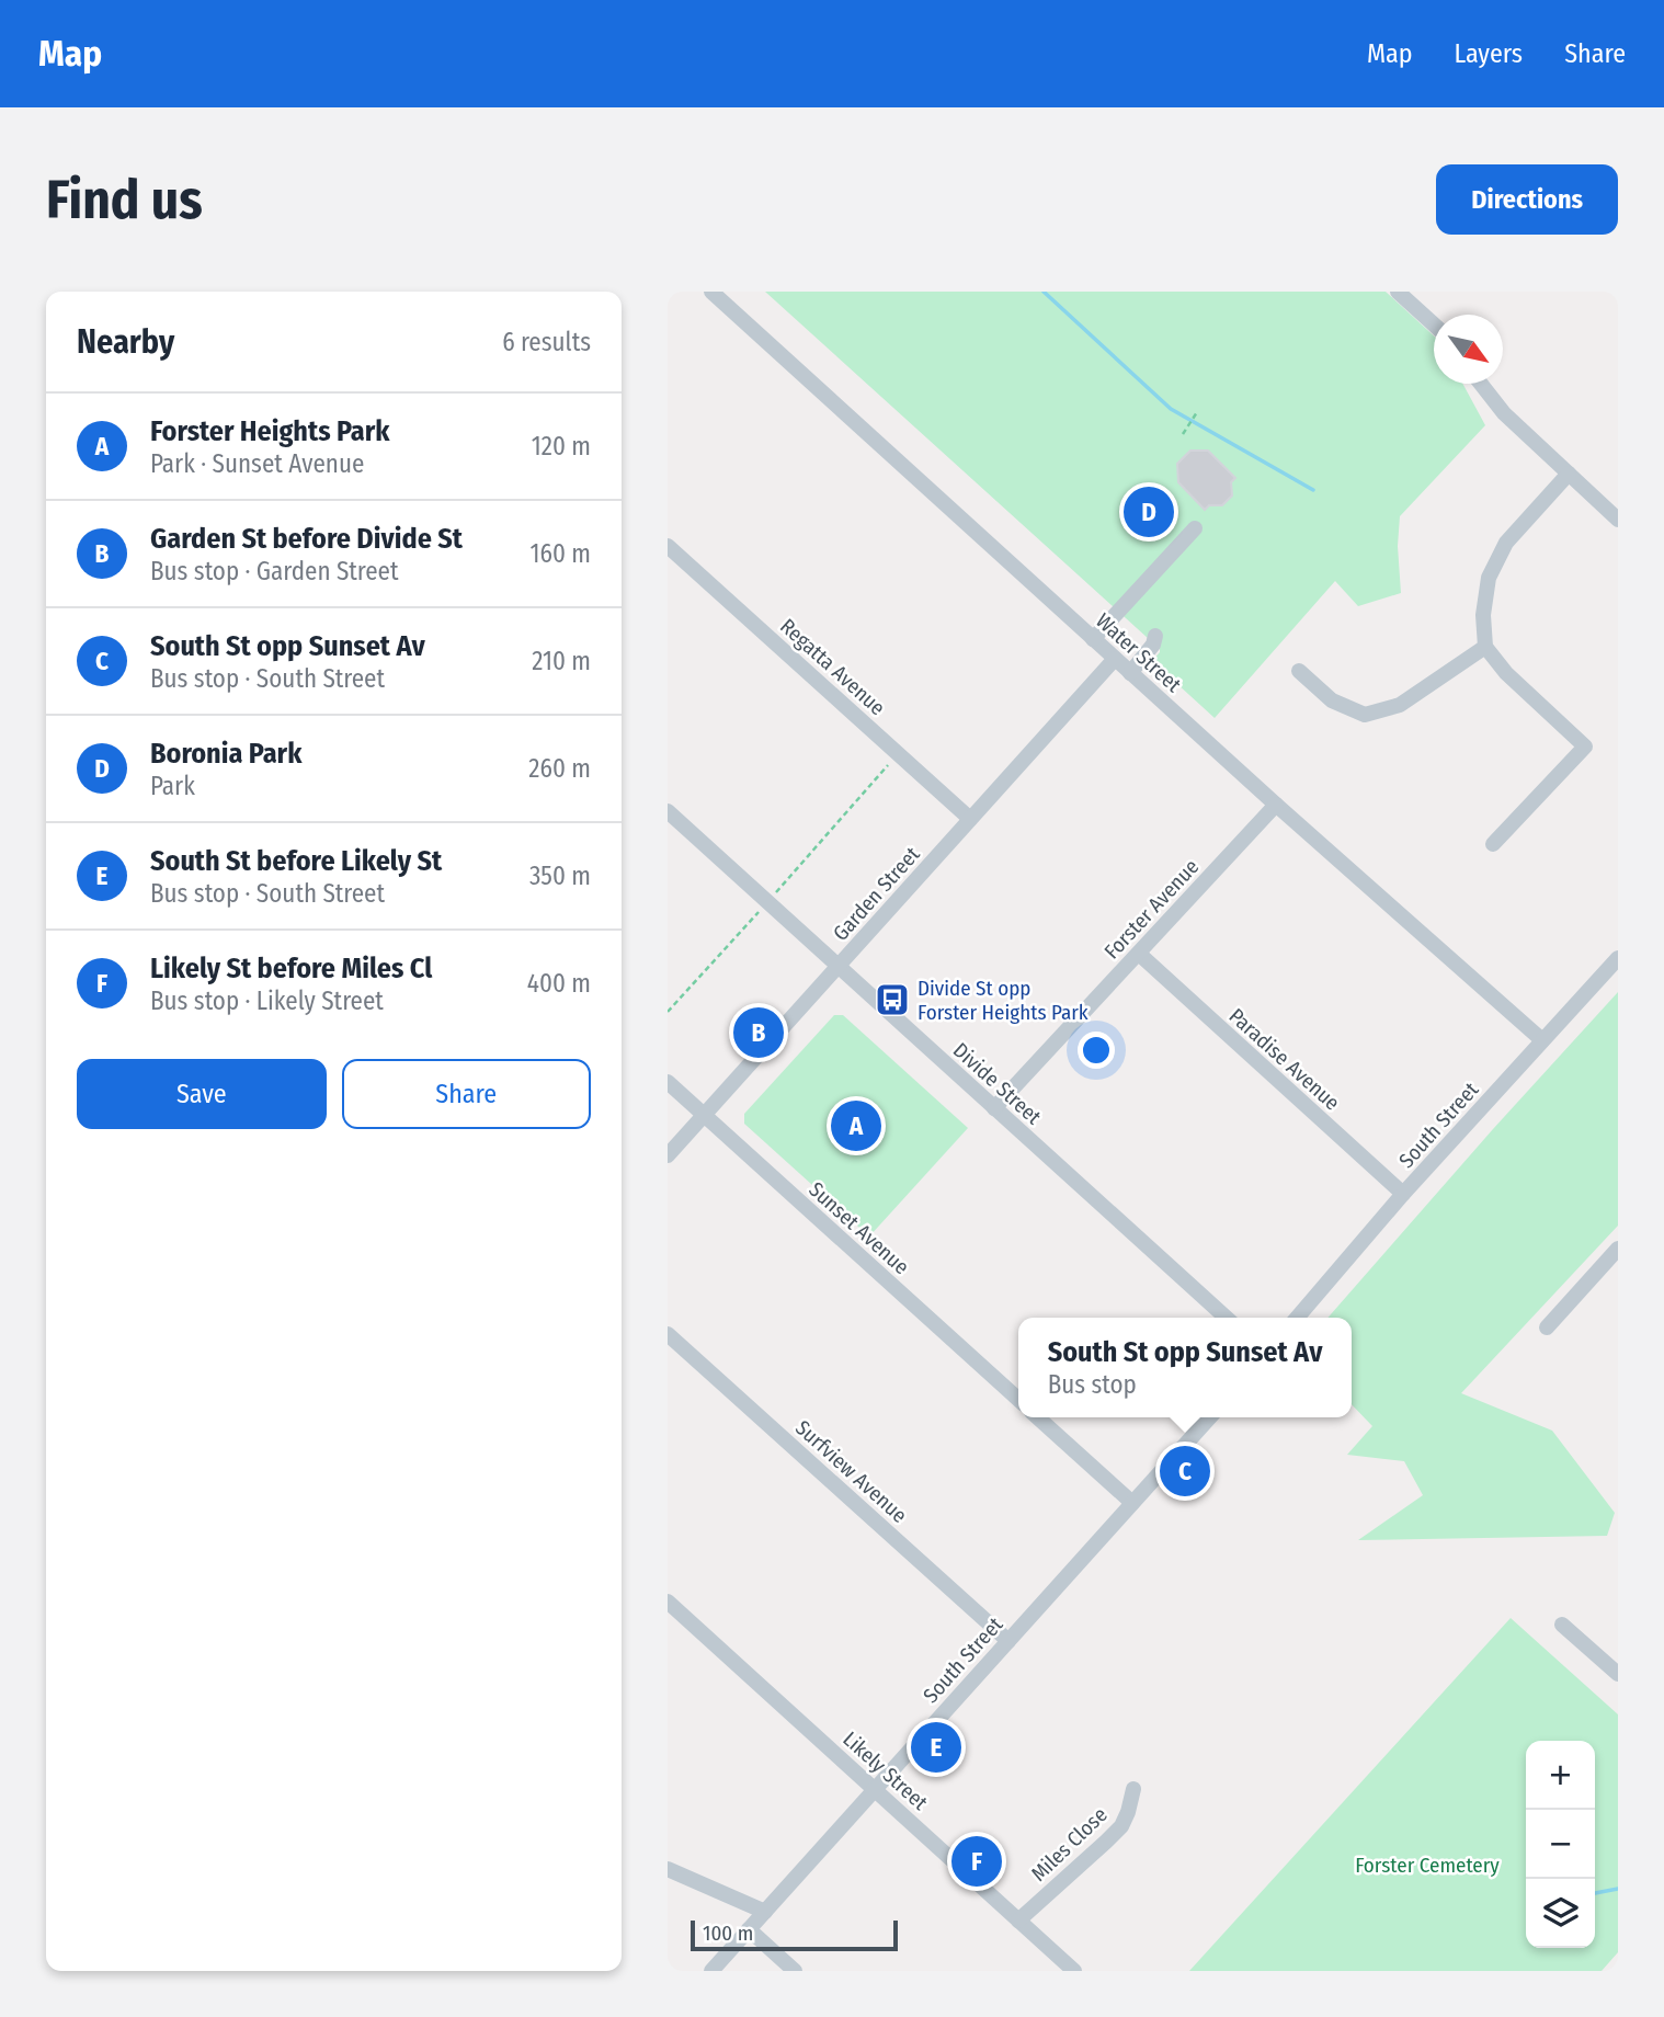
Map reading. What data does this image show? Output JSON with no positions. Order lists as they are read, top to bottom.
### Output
{
  "streets": {
    "street": [
      "Water Street",
      "Regatta Avenue",
      "Garden Street",
      "Forster Avenue",
      "Paradise Avenue",
      "Divide Street",
      "South Street",
      "Sunset Avenue",
      "Surfview Avenue",
      "Likely Street",
      "Miles Close"
    ]
  },
  "crossings": [
    ["Water Street", "Garden Street"],
    ["Water Street", "Forster Avenue"],
    ["Water Street", "South Street"],
    ["Regatta Avenue", "Garden Street"],
    ["Garden Street", "Divide Street"],
    ["Garden Street", "Sunset Avenue"],
    ["Forster Avenue", "Paradise Avenue"],
    ["Forster Avenue", "Divide Street"],
    ["Paradise Avenue", "South Street"],
    ["South Street", "Surfview Avenue"],
    ["South Street", "Likely Street"],
    ["Likely Street", "Miles Close"]
  ],
  "parks": ["Forster Cemetery"],
  "places": {
    "bus stop": ["Divide St opp Forster Heights Park"]
  },
  "scale_bar": "100 m",
  "north": "bottom right",
  "page": {
    "header": "Map",
    "nav": ["Map", "Layers", "Share"],
    "buttons": [
      "Directions",
      ["Save", "Share"]
    ],
    "title": "Find us",
    "heading": ["Nearby", "6 results"],
    "list": [
      {
        "mark": "A",
        "name": "Forster Heights Park",
        "note": "Park · Sunset Avenue",
        "value": "120 m"
      },
      {
        "mark": "B",
        "name": "Garden St before Divide St",
        "note": "Bus stop · Garden Street",
        "value": "160 m"
      },
      {
        "mark": "C",
        "name": "South St opp Sunset Av",
        "note": "Bus stop · South Street",
        "value": "210 m"
      },
      {
        "mark": "D",
        "name": "Boronia Park",
        "note": "Park",
        "value": "260 m"
      },
      {
        "mark": "E",
        "name": "South St before Likely St",
        "note": "Bus stop · South Street",
        "value": "350 m"
      },
      {
        "mark": "F",
        "name": "Likely St before Miles Cl",
        "note": "Bus stop · Likely Street",
        "value": "400 m"
      }
    ],
    "pins": [
      "D",
      "B",
      "A",
      "C",
      "E",
      "F"
    ],
    "popup": ["South St opp Sunset Av", "Bus stop"],
    "map_buttons": ["+", "−"],
    "scale": "100 m"
  }
}
